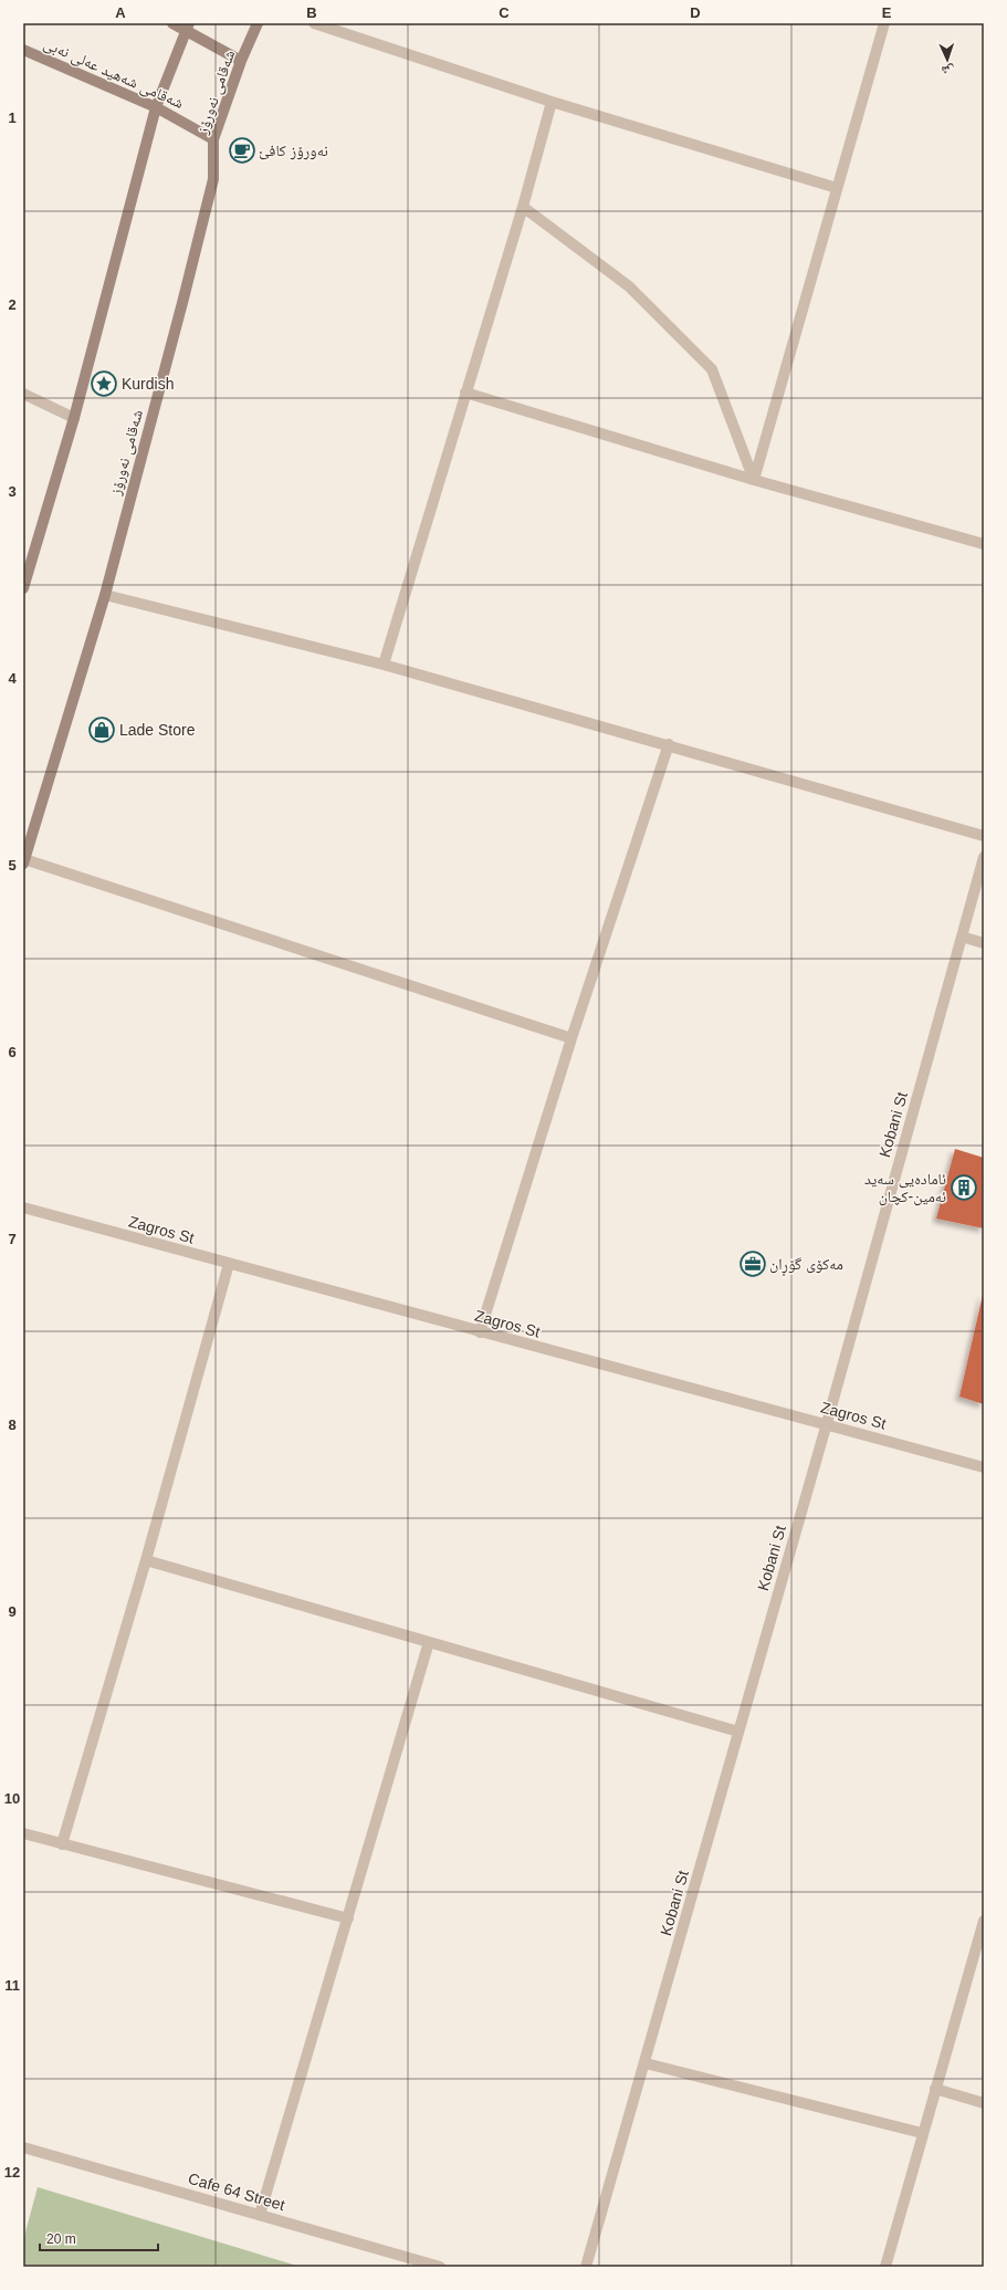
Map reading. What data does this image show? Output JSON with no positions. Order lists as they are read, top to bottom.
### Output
{
  "streets": {
    "main road": ["شەقامی شەهید عەلی نەبی", "شەقامی نەورۆز"],
    "street": ["Kobani St", "Zagros St", "Cafe 64 Street"]
  },
  "crossings": [
    ["شەقامی شەهید عەلی نەبی", "شەقامی نەورۆز"],
    ["Kobani St", "Zagros St"]
  ],
  "places": {
    "cafe": ["نەورۆز کافێ"],
    "place": ["Kurdish"],
    "shop": ["Lade Store"],
    "building": ["ئامادەیی سەید ئەمین-کچان"],
    "office": ["مەکۆی گۆڕان"]
  },
  "scale_bar": "20 m",
  "north": "bottom",
  "grid": {
    "columns": [
      "A",
      "B",
      "C",
      "D",
      "E"
    ],
    "rows": [
      "1",
      "2",
      "3",
      "4",
      "5",
      "6",
      "7",
      "8",
      "9",
      "10",
      "11",
      "12"
    ]
  }
}
